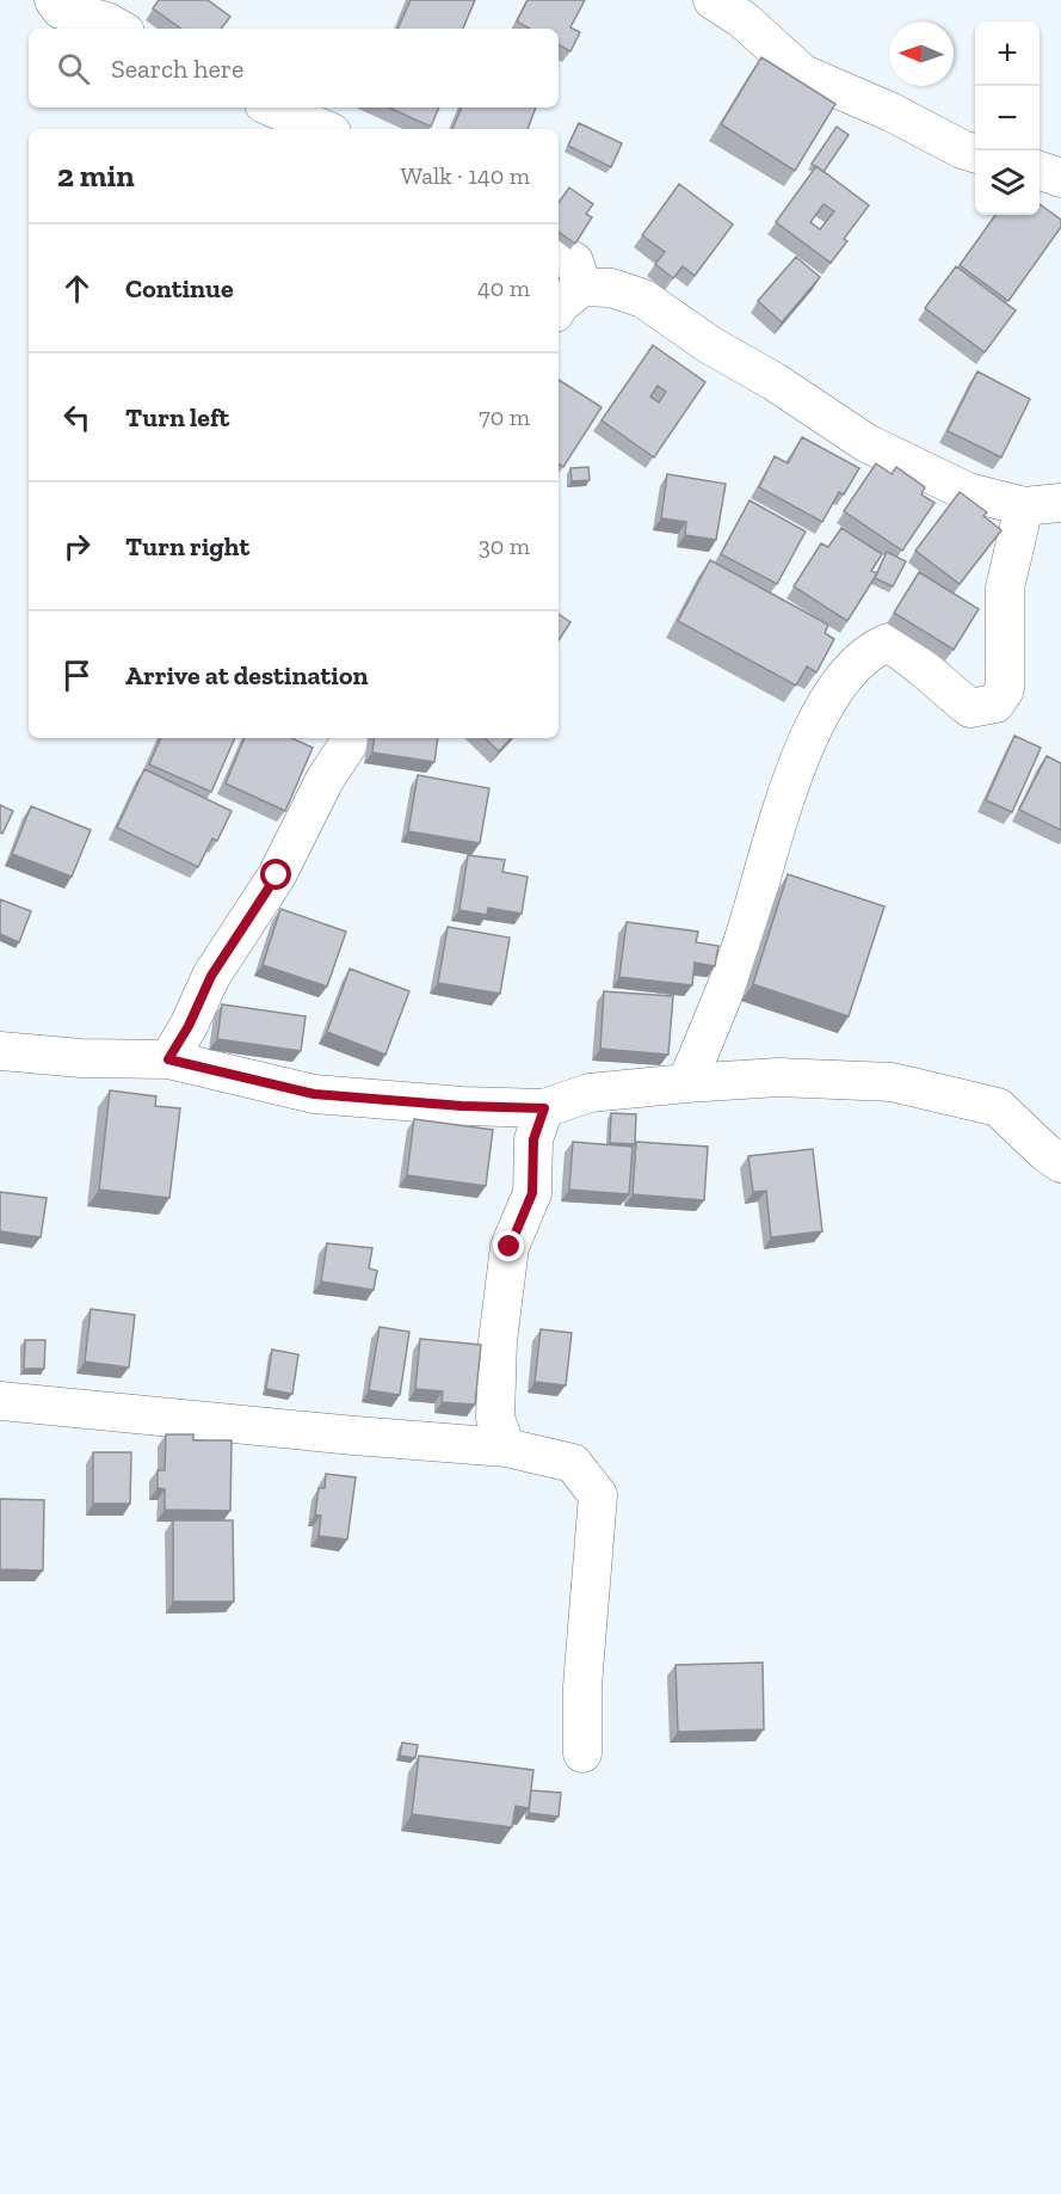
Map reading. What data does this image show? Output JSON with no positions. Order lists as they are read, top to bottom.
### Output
{
  "north": "left",
  "page": {
    "map_buttons": ["+", "−"],
    "search": "Search here",
    "heading": ["2 min", "Walk · 140 m"],
    "list": [
      ["Continue", "40 m"],
      ["Turn left", "70 m"],
      ["Turn right", "30 m"],
      "Arrive at destination"
    ]
  }
}
